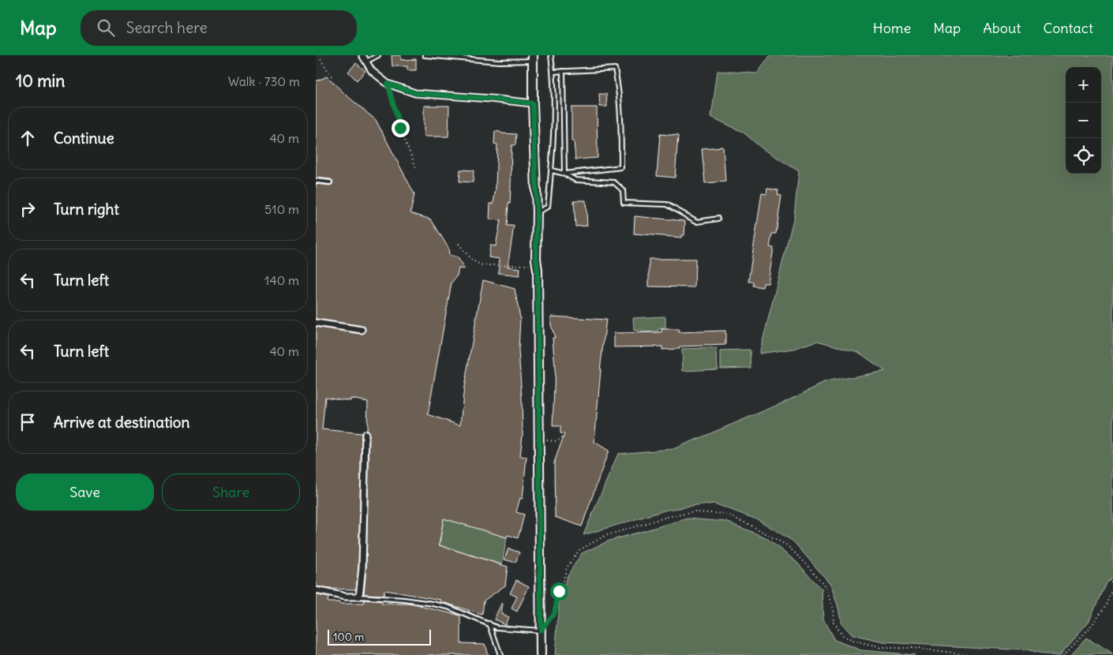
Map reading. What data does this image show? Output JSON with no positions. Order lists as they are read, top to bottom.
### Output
{
  "scale_bar": "100 m",
  "page": {
    "header": "Map",
    "search": "Search here",
    "nav": [
      "Home",
      "Map",
      "About",
      "Contact"
    ],
    "heading": ["10 min", "Walk · 730 m"],
    "map_buttons": ["+", "−"],
    "list": [
      ["Continue", "40 m"],
      ["Turn right", "510 m"],
      ["Turn left", "140 m"],
      ["Turn left", "40 m"],
      "Arrive at destination"
    ],
    "buttons": ["Save", "Share"],
    "scale": "100 m"
  }
}
